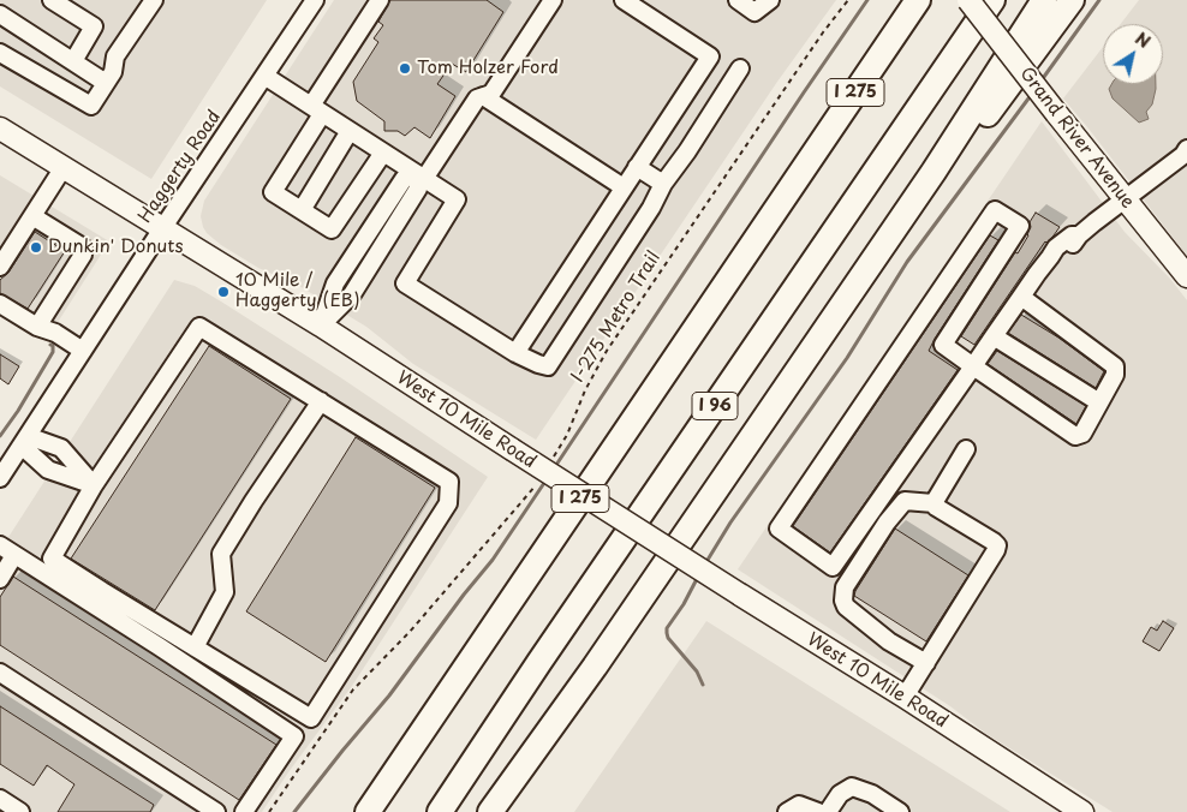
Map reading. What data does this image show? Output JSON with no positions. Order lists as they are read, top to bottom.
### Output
{
  "streets": {
    "highway": ["I 275", "I 96"],
    "main road": ["Grand River Avenue", "West 10 Mile Road"],
    "street": ["Haggerty Road"],
    "path": ["I-275 Metro Trail"]
  },
  "crossings": [
    ["Haggerty Road", "West 10 Mile Road"]
  ],
  "places": ["Tom Holzer Ford", "Dunkin' Donuts", "10 Mile / Haggerty (EB)"],
  "north": "top right"
}
